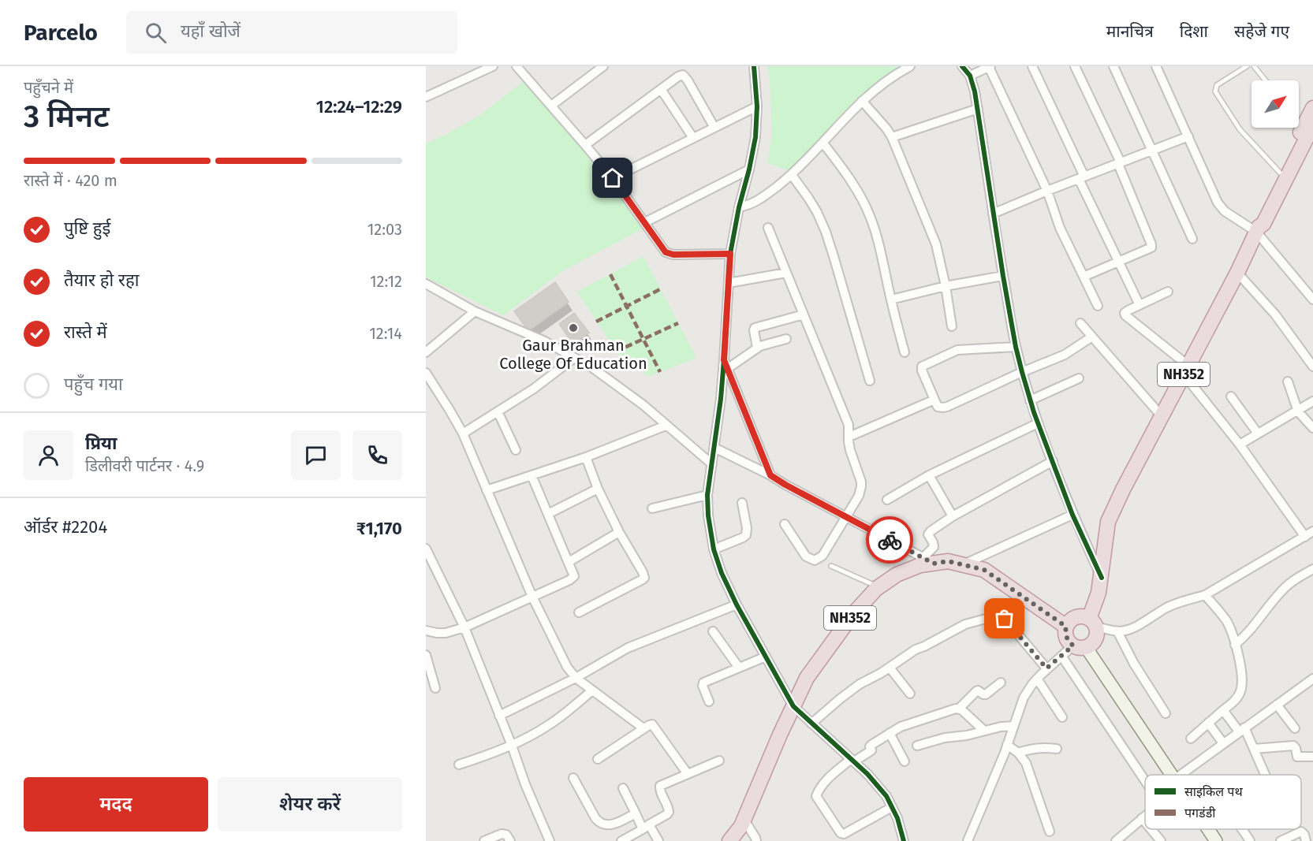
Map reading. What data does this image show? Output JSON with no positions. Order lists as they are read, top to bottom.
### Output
{
  "streets": {
    "highway": ["NH352"]
  },
  "places": ["Gaur Brahman College Of Education"],
  "legend": ["साइकिल पथ", "पगडंडी"],
  "north": "top right",
  "page": {
    "header": "Parcelo",
    "search": "यहाँ खोजें",
    "nav": ["मानचित्र", "दिशा", "सहेजे गए"],
    "heading": ["3 मिनट", "पहुँचने में", "12:24–12:29"],
    "panel": [
      "प्रिया",
      "डिलीवरी पार्टनर · 4.9",
      "ऑर्डर #2204",
      "₹1,170"
    ],
    "bar": "रास्ते में · 420 m",
    "list": [
      ["पुष्टि हुई", "12:03"],
      ["तैयार हो रहा", "12:12"],
      ["रास्ते में", "12:14"],
      "पहुँच गया"
    ],
    "buttons": ["मदद", "शेयर करें"]
  }
}
